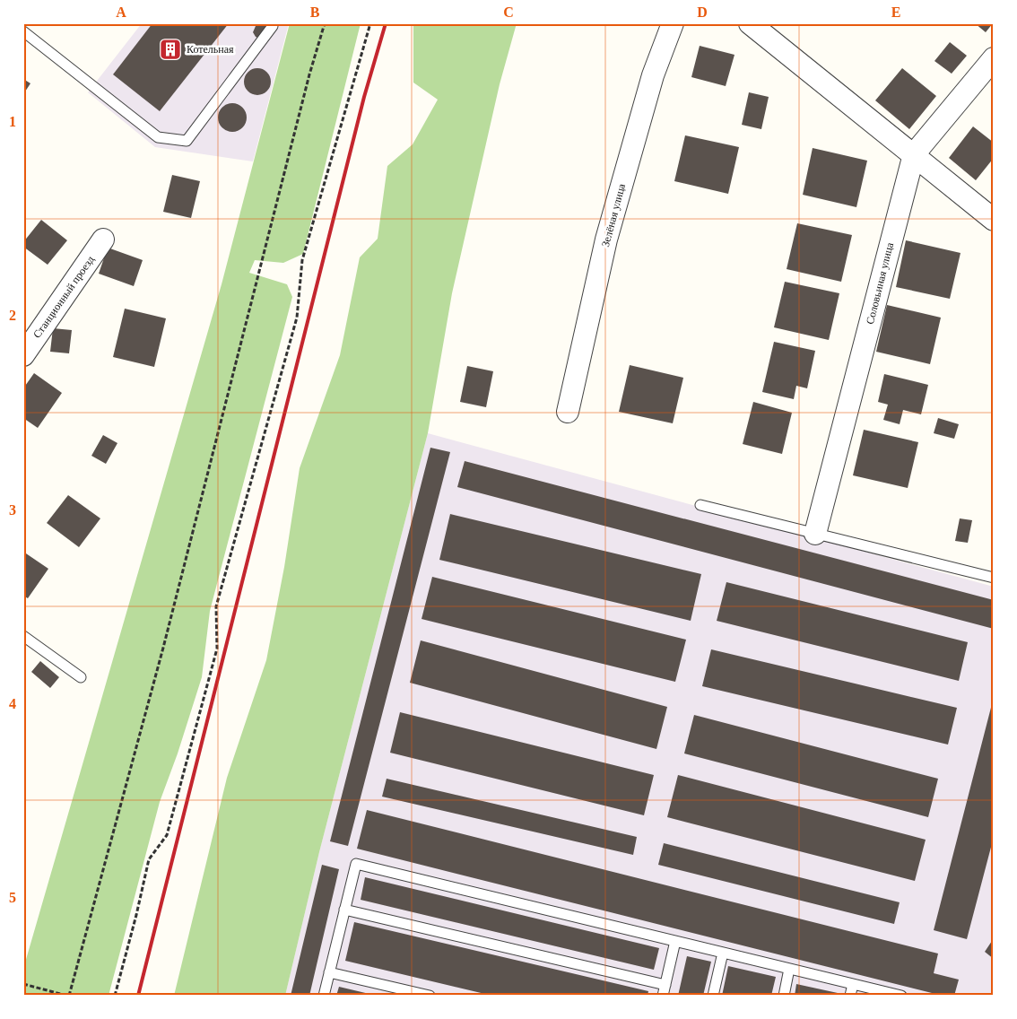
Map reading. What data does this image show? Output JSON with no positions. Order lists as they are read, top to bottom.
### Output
{
  "streets": {
    "street": ["Зелёная улица", "Соловьиная улица", "Станционный проезд"]
  },
  "places": {
    "building": ["Котельная"]
  },
  "grid": {
    "columns": [
      "A",
      "B",
      "C",
      "D",
      "E"
    ],
    "rows": [
      "1",
      "2",
      "3",
      "4",
      "5"
    ]
  }
}
